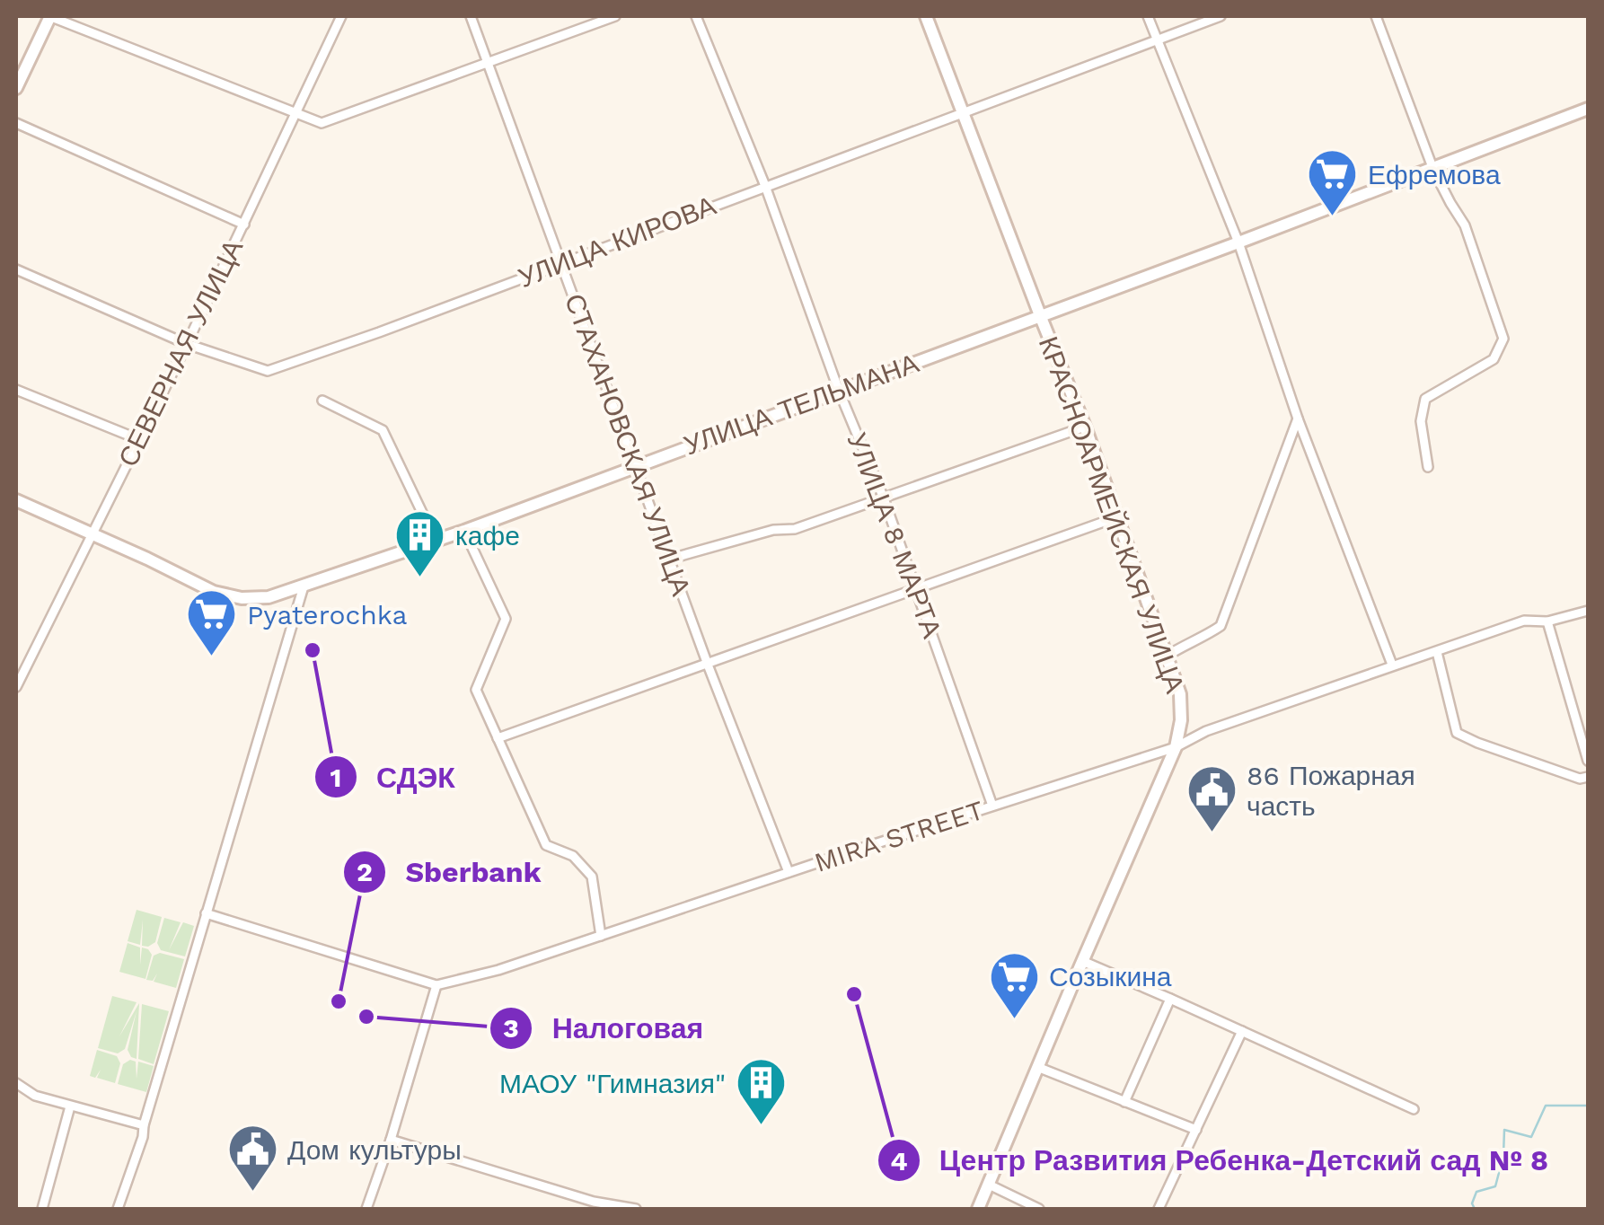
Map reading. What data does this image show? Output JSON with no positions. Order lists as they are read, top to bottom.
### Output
{
  "streets": {
    "street": [
      "УЛИЦА КИРОВА",
      "СЕВЕРНАЯ УЛИЦА",
      "УЛИЦА ТЕЛЬМАНА",
      "СТАХАНОВСКАЯ УЛИЦА",
      "КРАСНОАРМЕЙСКАЯ УЛИЦА",
      "УЛИЦА 8 МАРТА",
      "MIRA STREET"
    ]
  },
  "crossings": [
    ["УЛИЦА КИРОВА", "СЕВЕРНАЯ УЛИЦА"],
    ["УЛИЦА КИРОВА", "СТАХАНОВСКАЯ УЛИЦА"],
    ["УЛИЦА КИРОВА", "КРАСНОАРМЕЙСКАЯ УЛИЦА"],
    ["УЛИЦА КИРОВА", "УЛИЦА 8 МАРТА"],
    ["СЕВЕРНАЯ УЛИЦА", "УЛИЦА ТЕЛЬМАНА"],
    ["УЛИЦА ТЕЛЬМАНА", "СТАХАНОВСКАЯ УЛИЦА"],
    ["УЛИЦА ТЕЛЬМАНА", "КРАСНОАРМЕЙСКАЯ УЛИЦА"],
    ["УЛИЦА ТЕЛЬМАНА", "УЛИЦА 8 МАРТА"],
    ["СТАХАНОВСКАЯ УЛИЦА", "MIRA STREET"],
    ["КРАСНОАРМЕЙСКАЯ УЛИЦА", "MIRA STREET"],
    ["УЛИЦА 8 МАРТА", "MIRA STREET"]
  ],
  "places": {
    "supermarket": ["Ефремова", "Pyaterochka", "Созыкина"],
    "building": ["кафе", "МАОУ \"Гимназия\""],
    "other": [
      "СДЭК",
      "Центр Развития Ребенка-Детский сад № 8",
      "Sberbank",
      "Налоговая"
    ],
    "public building": ["86 Пожарная часть", "Дом культуры"]
  }
}
